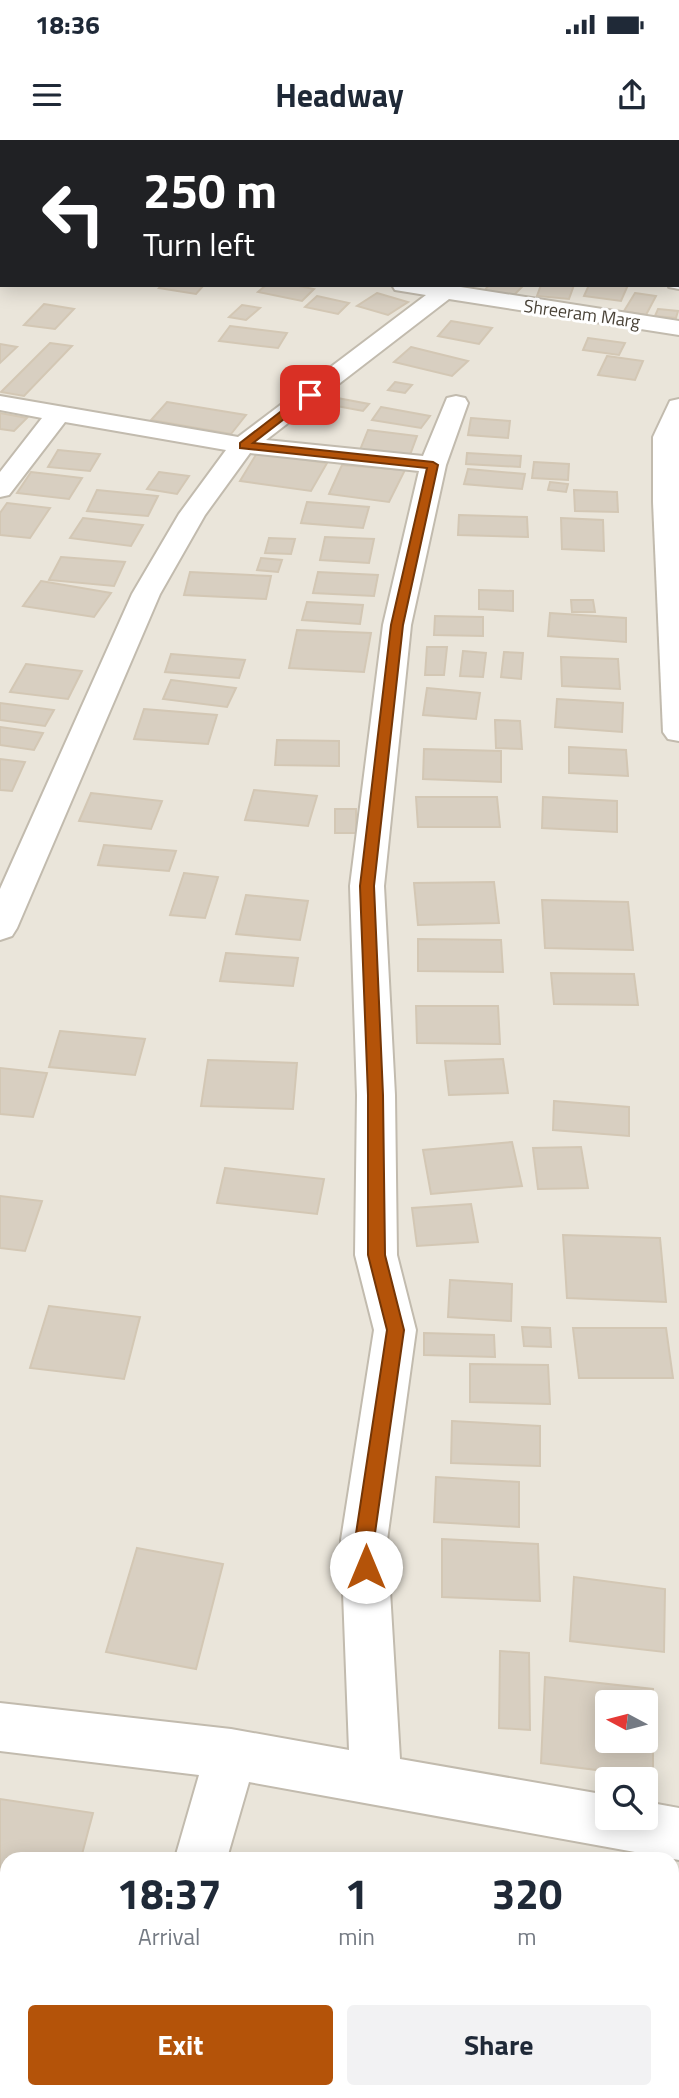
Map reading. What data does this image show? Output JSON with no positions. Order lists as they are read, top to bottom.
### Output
{
  "streets": {
    "street": ["Shreeram Marg"]
  },
  "north": "left",
  "page": {
    "status": "18:36",
    "header": "Headway",
    "turn": ["250 m", "Turn left"],
    "eta": [
      "18:37",
      "Arrival",
      "1",
      "min",
      "320",
      "m"
    ],
    "buttons": ["Exit", "Share"]
  }
}
